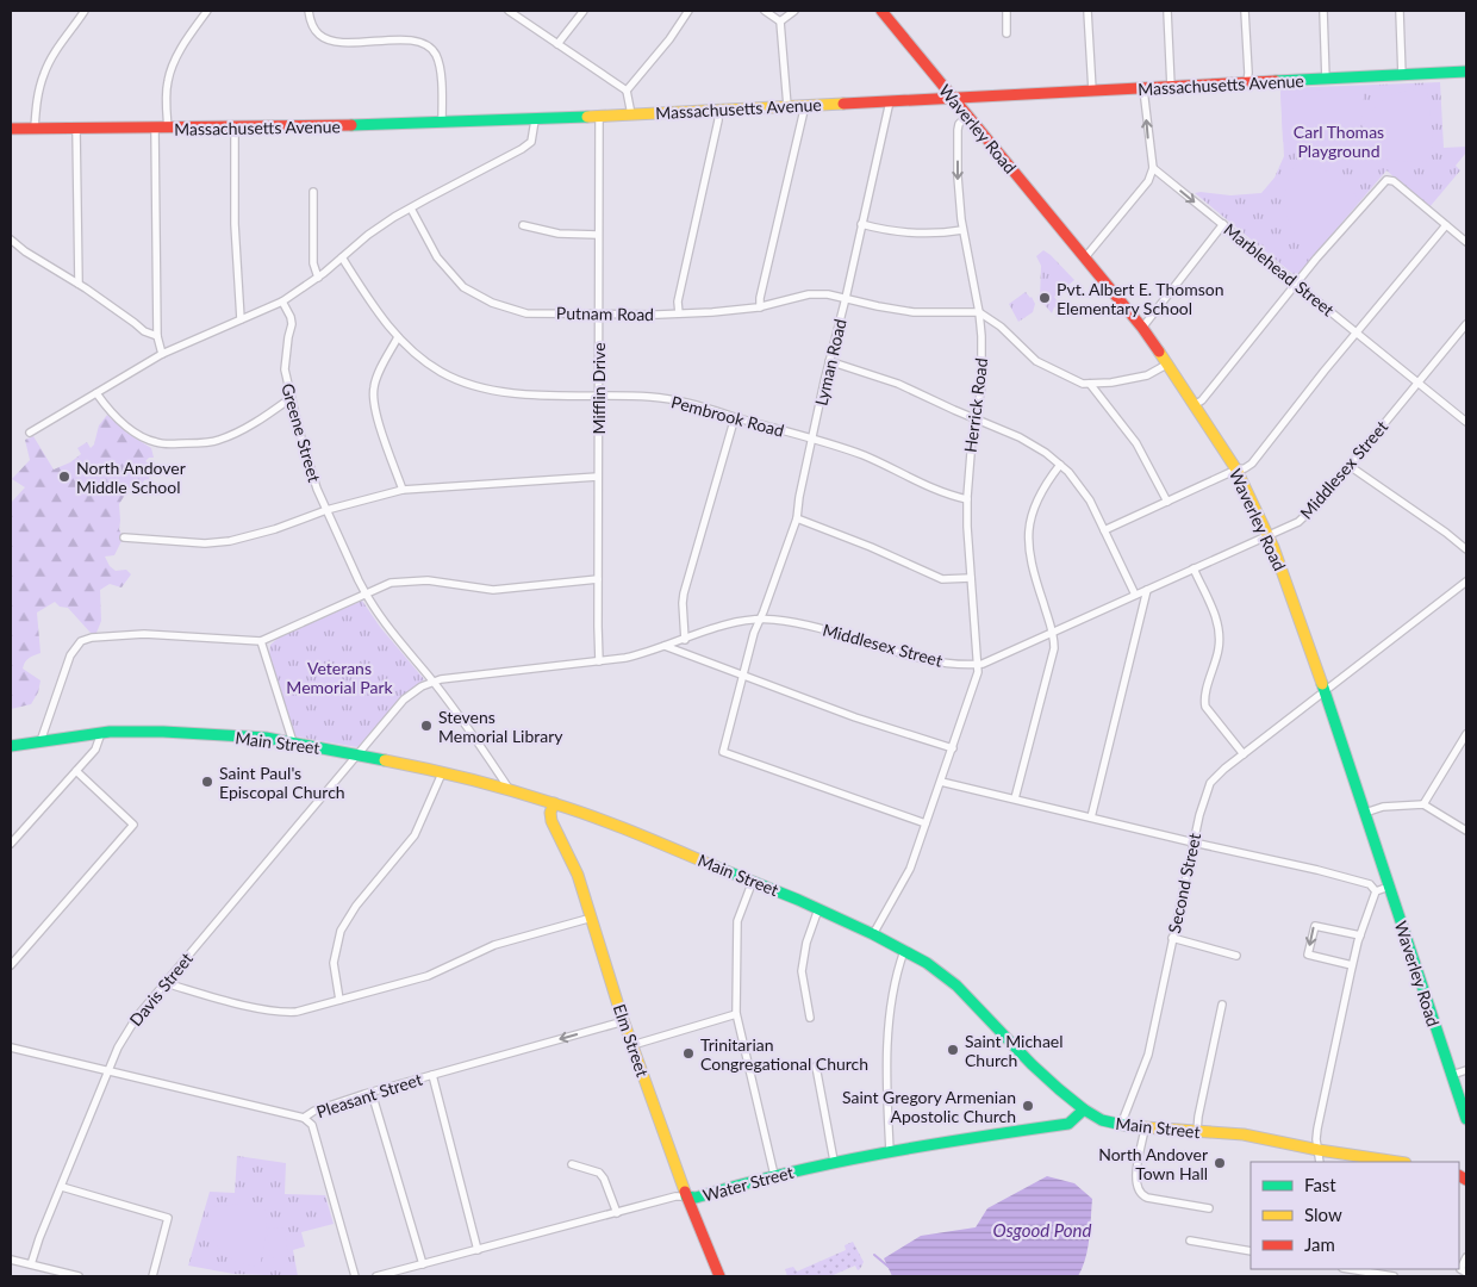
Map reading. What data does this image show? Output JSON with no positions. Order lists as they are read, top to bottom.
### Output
{
  "streets": {
    "main road": [
      "Massachusetts Avenue",
      "Waverley Road",
      "Main Street",
      "Elm Street",
      "Water Street"
    ],
    "street": [
      "Marblehead Street",
      "Putnam Road",
      "Lyman Road",
      "Mifflin Drive",
      "Herrick Road",
      "Pembrook Road",
      "Greene Street",
      "Middlesex Street",
      "Second Street",
      "Davis Street",
      "Pleasant Street"
    ]
  },
  "crossings": [
    ["Massachusetts Avenue", "Waverley Road"],
    ["Massachusetts Avenue", "Lyman Road"],
    ["Massachusetts Avenue", "Mifflin Drive"],
    ["Waverley Road", "Herrick Road"],
    ["Waverley Road", "Middlesex Street"],
    ["Waverley Road", "Second Street"],
    ["Marblehead Street", "Middlesex Street"],
    ["Putnam Road", "Lyman Road"],
    ["Putnam Road", "Mifflin Drive"],
    ["Putnam Road", "Herrick Road"],
    ["Lyman Road", "Herrick Road"],
    ["Lyman Road", "Pembrook Road"],
    ["Lyman Road", "Middlesex Street"],
    ["Mifflin Drive", "Pembrook Road"],
    ["Mifflin Drive", "Middlesex Street"],
    ["Herrick Road", "Pembrook Road"],
    ["Herrick Road", "Middlesex Street"],
    ["Herrick Road", "Main Street"],
    ["Greene Street", "Middlesex Street"],
    ["Greene Street", "Main Street"],
    ["Middlesex Street", "Main Street"],
    ["Middlesex Street", "Davis Street"],
    ["Main Street", "Second Street"],
    ["Main Street", "Davis Street"],
    ["Main Street", "Elm Street"],
    ["Main Street", "Water Street"],
    ["Davis Street", "Pleasant Street"],
    ["Elm Street", "Pleasant Street"],
    ["Elm Street", "Water Street"]
  ],
  "water": ["Osgood Pond"],
  "parks": ["Carl Thomas Playground", "Veterans Memorial Park"],
  "places": [
    "Pvt. Albert E. Thomson Elementary School",
    "North Andover Middle School",
    "Stevens Memorial Library",
    "Saint Paul's Episcopal Church",
    "Saint Michael Church",
    "Trinitarian Congregational Church",
    "Saint Gregory Armenian Apostolic Church",
    "North Andover Town Hall"
  ],
  "legend": ["Fast", "Slow", "Jam"]
}
